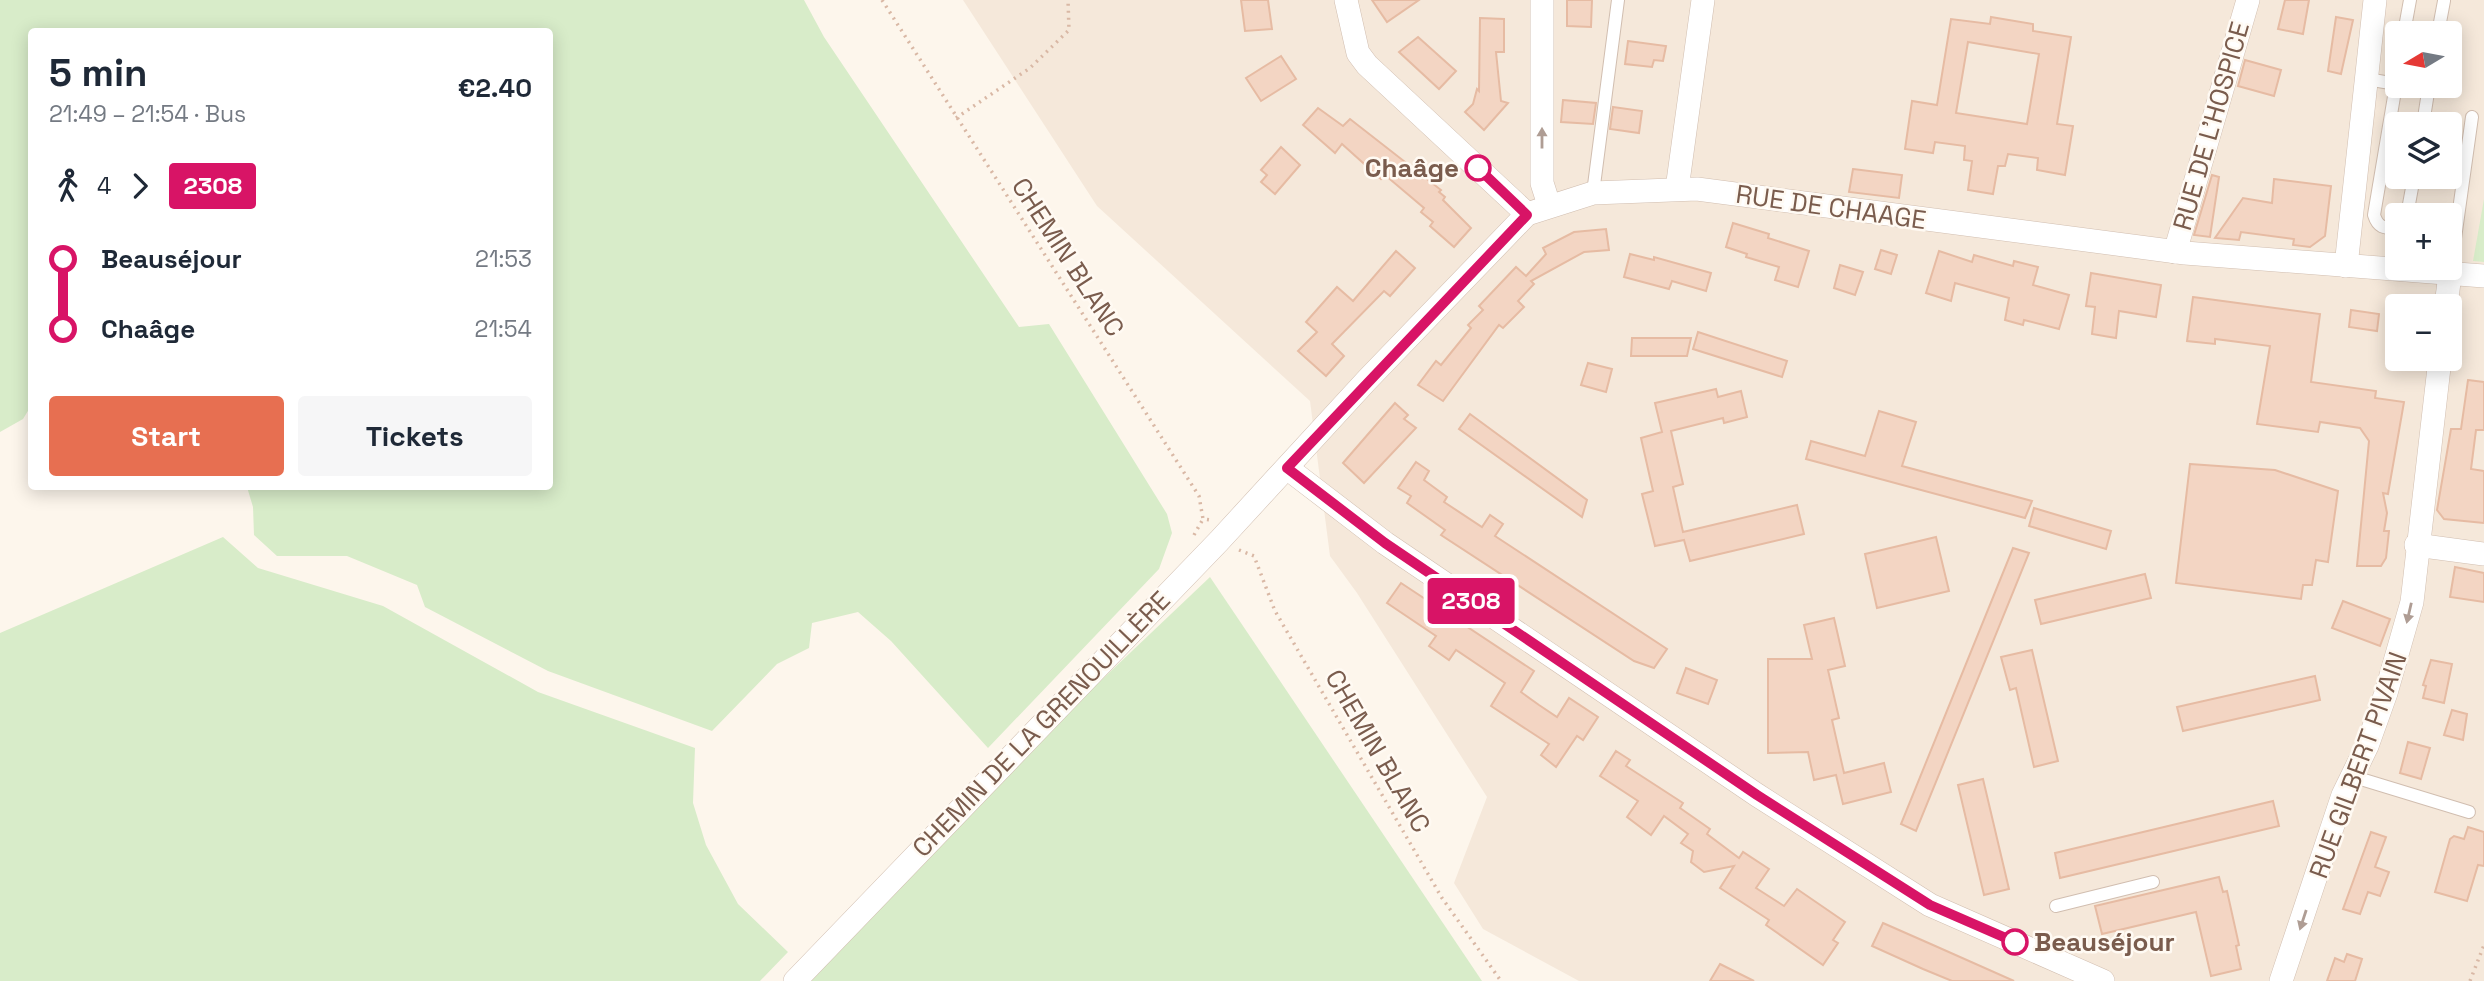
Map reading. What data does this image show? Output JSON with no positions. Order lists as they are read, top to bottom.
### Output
{
  "streets": {
    "street": [
      "RUE DE L'HOSPICE",
      "RUE DE CHAAGE",
      "CHEMIN DE LA GRENOUILLÈRE",
      "RUE GILBERT PIVAIN"
    ],
    "path": ["CHEMIN BLANC"]
  },
  "crossings": [
    ["RUE DE L'HOSPICE", "RUE DE CHAAGE"],
    ["RUE DE CHAAGE", "CHEMIN DE LA GRENOUILLÈRE"]
  ],
  "one_way": ["RUE GILBERT PIVAIN"],
  "places": ["Chaâge", "Beauséjour"],
  "lines": ["bus line 2308"],
  "north": "left",
  "page": {
    "on_map": "2308",
    "map_buttons": ["+", "−"],
    "heading": ["5 min", "21:49 – 21:54 · Bus", "€2.40"],
    "legs": ["4", "2308"],
    "list": [
      {
        "name": "Beauséjour",
        "value": "21:53"
      },
      {
        "name": "Chaâge",
        "value": "21:54"
      }
    ],
    "buttons": ["Start", "Tickets"]
  }
}
